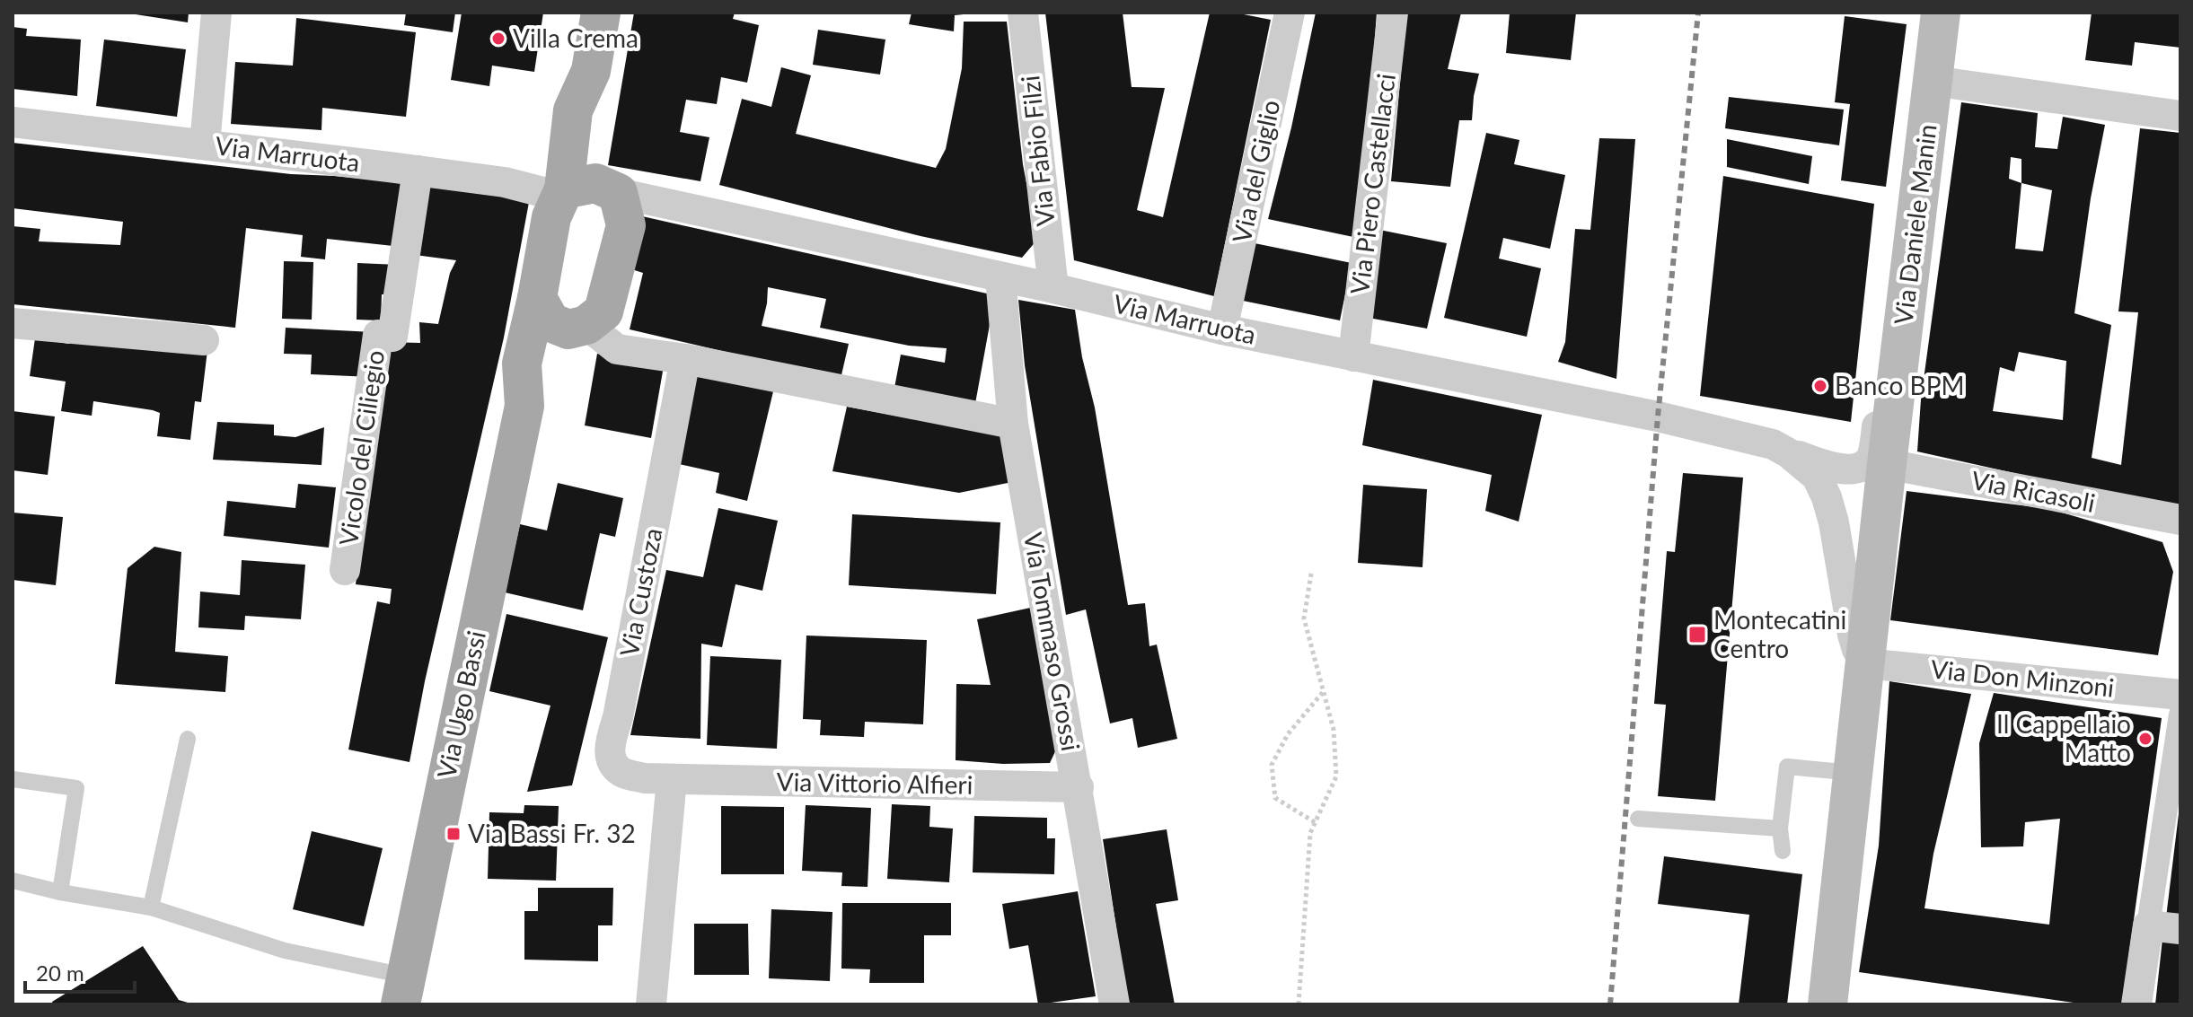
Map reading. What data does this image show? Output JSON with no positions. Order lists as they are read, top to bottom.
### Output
{
  "streets": {
    "main road": ["Via Daniele Manin", "Via Ugo Bassi"],
    "street": [
      "Via Fabio Filzi",
      "Via Marruota",
      "Via del Giglio",
      "Via Piero Castellacci",
      "Vicolo del Ciliegio",
      "Via Ricasoli",
      "Via Custoza",
      "Via Tommaso Grossi",
      "Via Don Minzoni",
      "Via Vittorio Alfieri"
    ]
  },
  "crossings": [
    ["Via Fabio Filzi", "Via Marruota"],
    ["Via Marruota", "Via del Giglio"],
    ["Via Marruota", "Via Piero Castellacci"],
    ["Via Marruota", "Vicolo del Ciliegio"],
    ["Via Marruota", "Via Tommaso Grossi"],
    ["Via Daniele Manin", "Via Ricasoli"],
    ["Via Daniele Manin", "Via Don Minzoni"],
    ["Via Custoza", "Via Vittorio Alfieri"],
    ["Via Tommaso Grossi", "Via Vittorio Alfieri"]
  ],
  "places": {
    "other": ["Villa Crema", "Banco BPM", "Il Cappellaio Matto"],
    "transit": ["Montecatini Centro", "Via Bassi Fr. 32"]
  },
  "scale_bar": "20 m"
}
